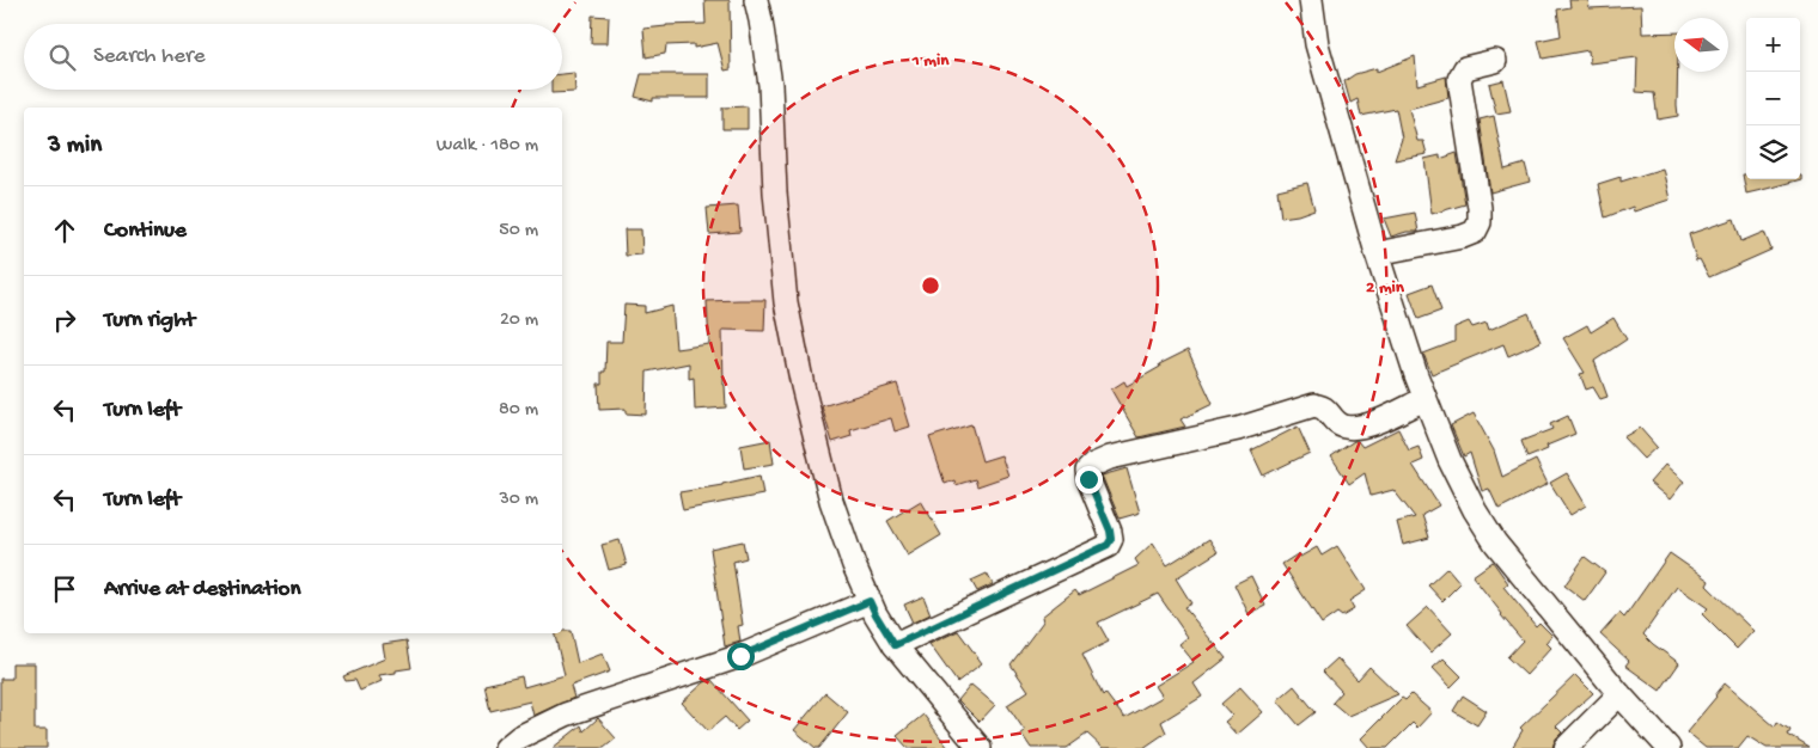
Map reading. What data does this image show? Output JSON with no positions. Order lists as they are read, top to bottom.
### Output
{
  "north": "left",
  "page": {
    "map_buttons": ["+", "−"],
    "search": "Search here",
    "heading": ["3 min", "Walk · 180 m"],
    "list": [
      ["Continue", "50 m"],
      ["Turn right", "20 m"],
      ["Turn left", "80 m"],
      ["Turn left", "30 m"],
      "Arrive at destination"
    ]
  },
  "rings": ["1 min", "2 min"]
}
